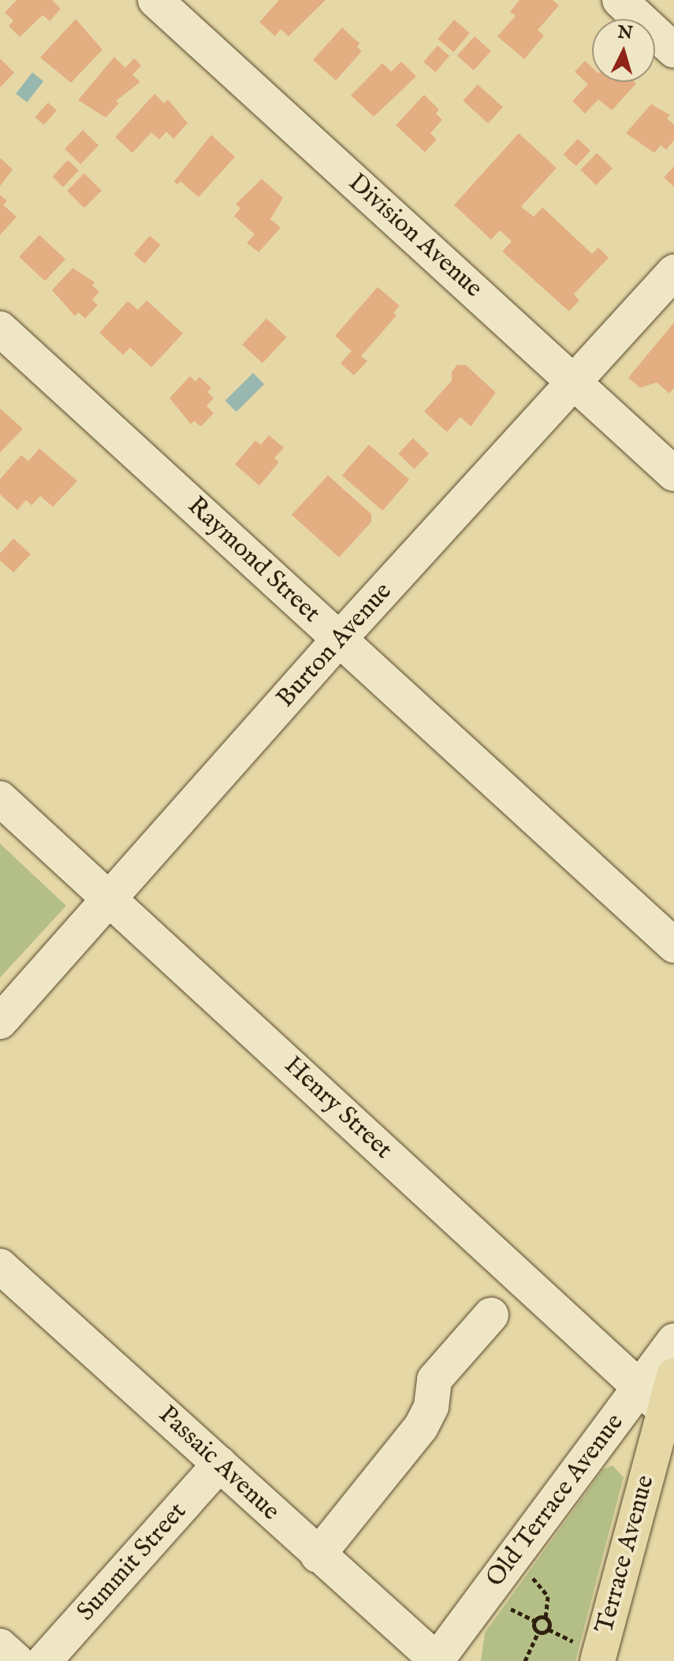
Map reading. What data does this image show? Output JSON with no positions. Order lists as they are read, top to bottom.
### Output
{
  "streets": {
    "main road": ["Terrace Avenue"],
    "street": [
      "Division Avenue",
      "Raymond Street",
      "Burton Avenue",
      "Henry Street",
      "Passaic Avenue",
      "Old Terrace Avenue",
      "Summit Street"
    ]
  },
  "crossings": [
    ["Division Avenue", "Burton Avenue"],
    ["Raymond Street", "Burton Avenue"],
    ["Burton Avenue", "Henry Street"],
    ["Henry Street", "Old Terrace Avenue"],
    ["Henry Street", "Terrace Avenue"],
    ["Passaic Avenue", "Old Terrace Avenue"],
    ["Passaic Avenue", "Summit Street"],
    ["Old Terrace Avenue", "Terrace Avenue"]
  ],
  "north": "top"
}
